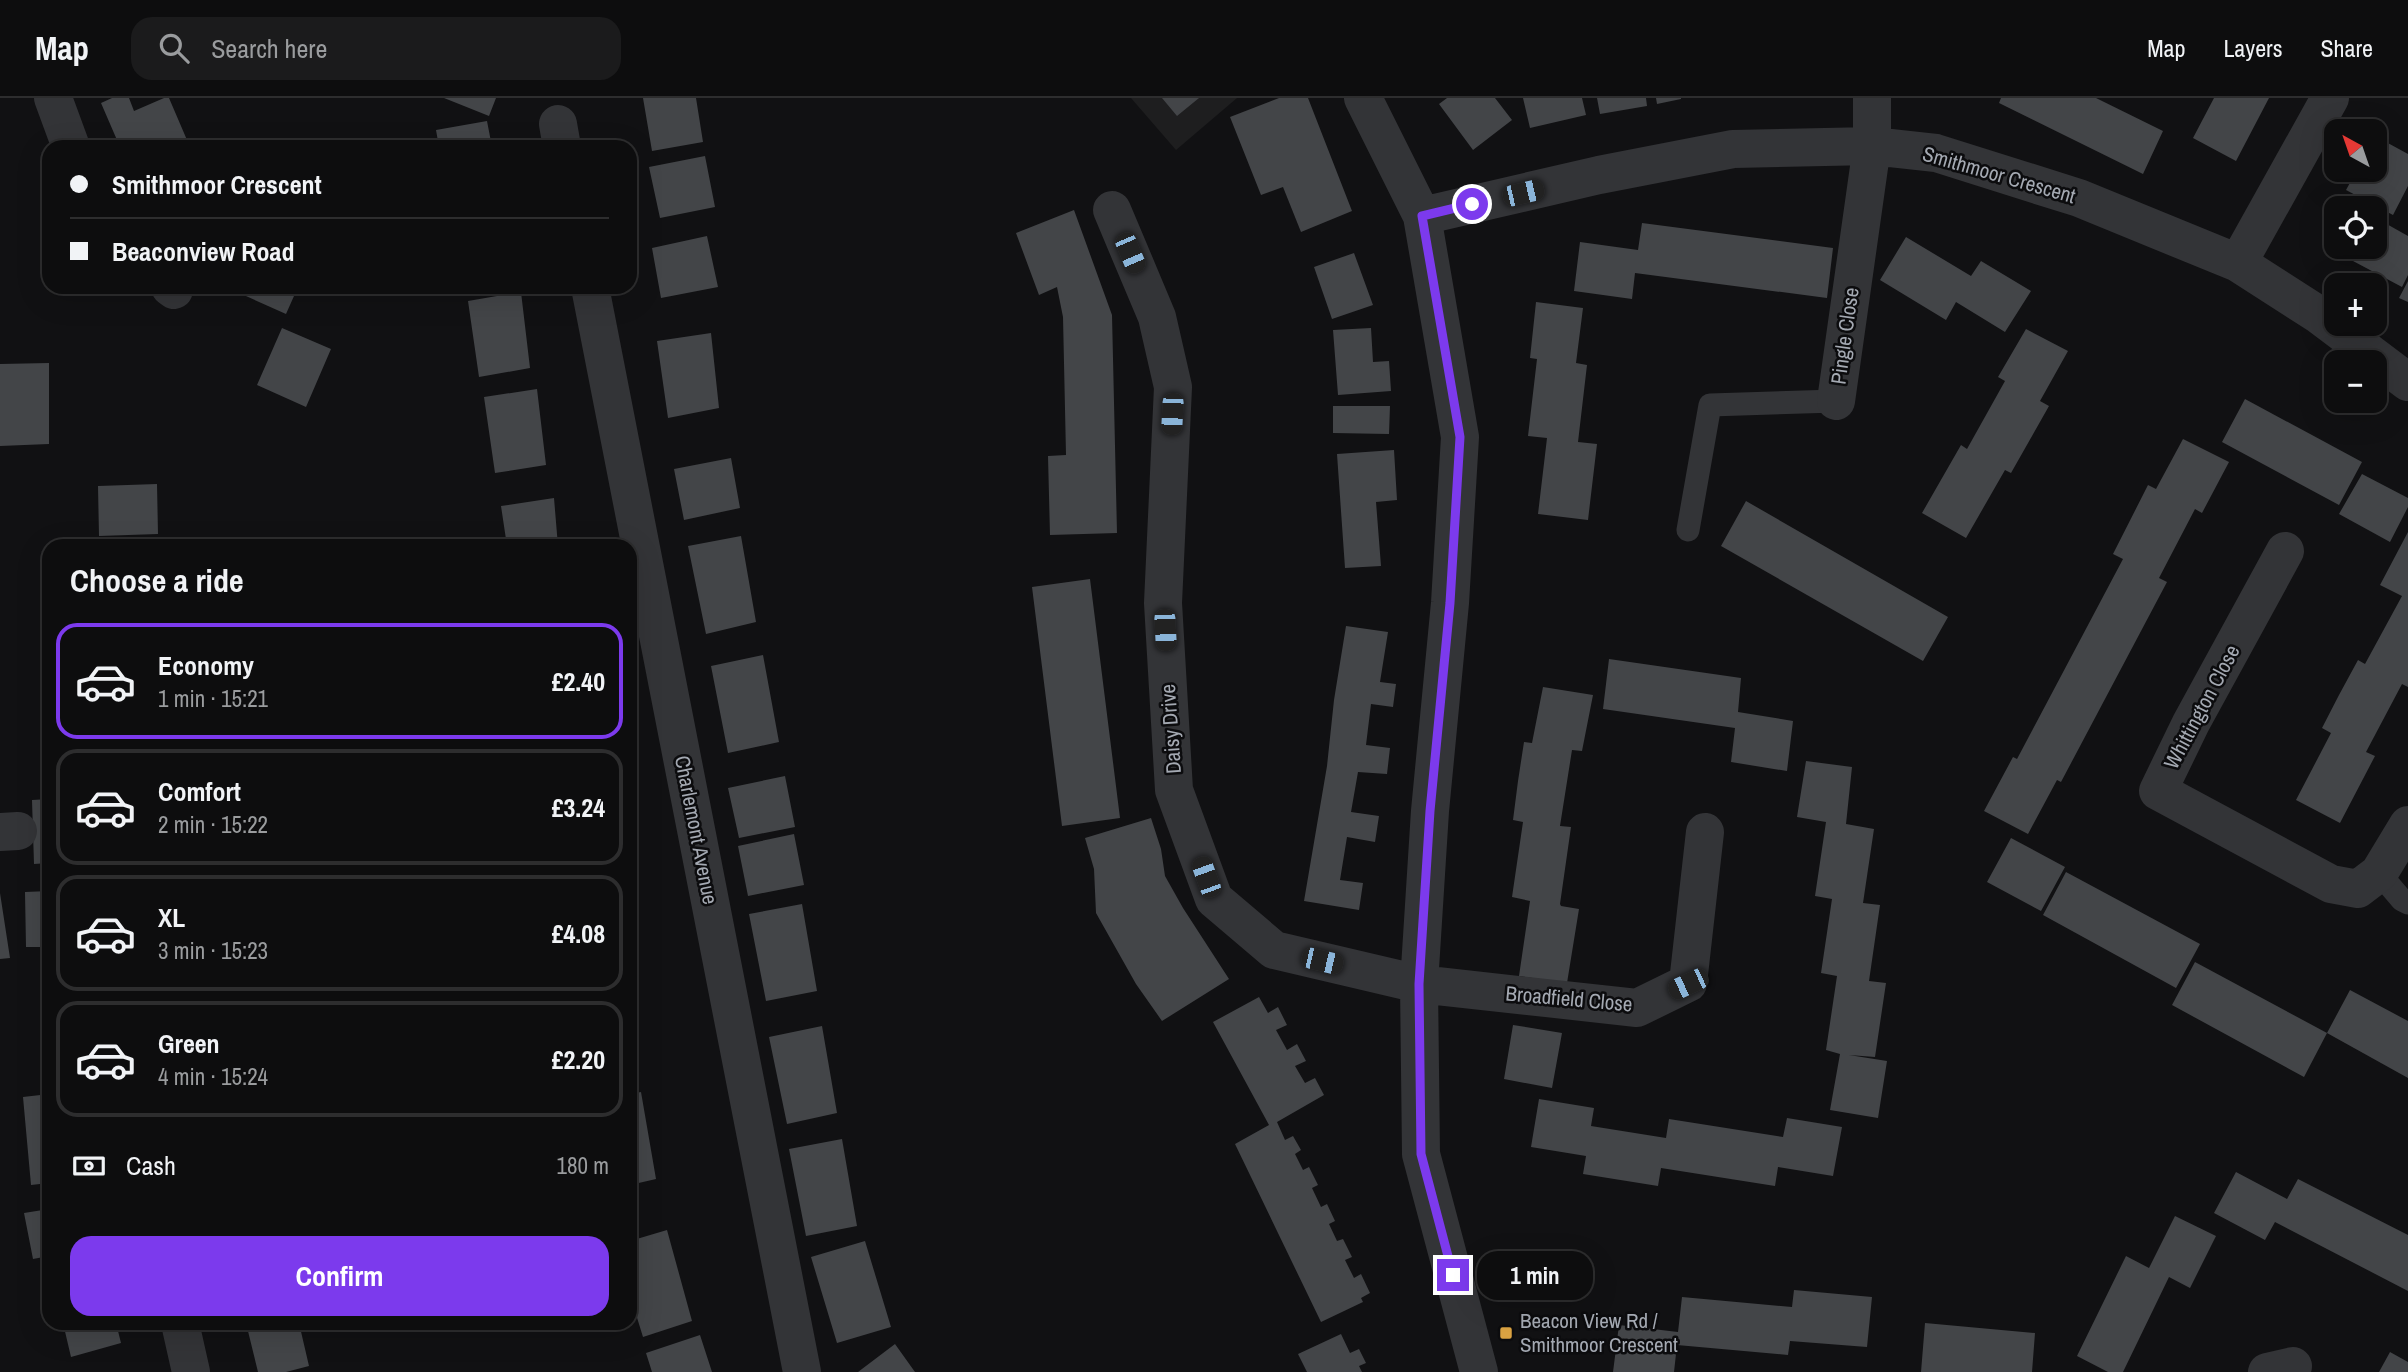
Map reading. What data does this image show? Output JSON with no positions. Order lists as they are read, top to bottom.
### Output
{
  "streets": {
    "street": [
      "Smithmoor Crescent",
      "Pingle Close",
      "Whittington Close",
      "Daisy Drive",
      "Charlemont Avenue",
      "Broadfield Close"
    ]
  },
  "crossings": [
    ["Smithmoor Crescent", "Pingle Close"],
    ["Daisy Drive", "Broadfield Close"]
  ],
  "places": {
    "transit": ["Beacon View Rd / Smithmoor Crescent"]
  },
  "north": "top left",
  "page": {
    "header": "Map",
    "search": "Search here",
    "nav": ["Map", "Layers", "Share"],
    "map_buttons": ["+", "−"],
    "banner": ["Smithmoor Crescent", "Beaconview Road"],
    "heading": "Choose a ride",
    "list": [
      {
        "name": "Economy",
        "note": "1 min · 15:21",
        "value": "£2.40"
      },
      {
        "name": "Comfort",
        "note": "2 min · 15:22",
        "value": "£3.24"
      },
      {
        "name": "XL",
        "note": "3 min · 15:23",
        "value": "£4.08"
      },
      {
        "name": "Green",
        "note": "4 min · 15:24",
        "value": "£2.20"
      }
    ],
    "pay": ["Cash", "180 m"],
    "buttons": "Confirm",
    "bubble": "1 min"
  }
}
